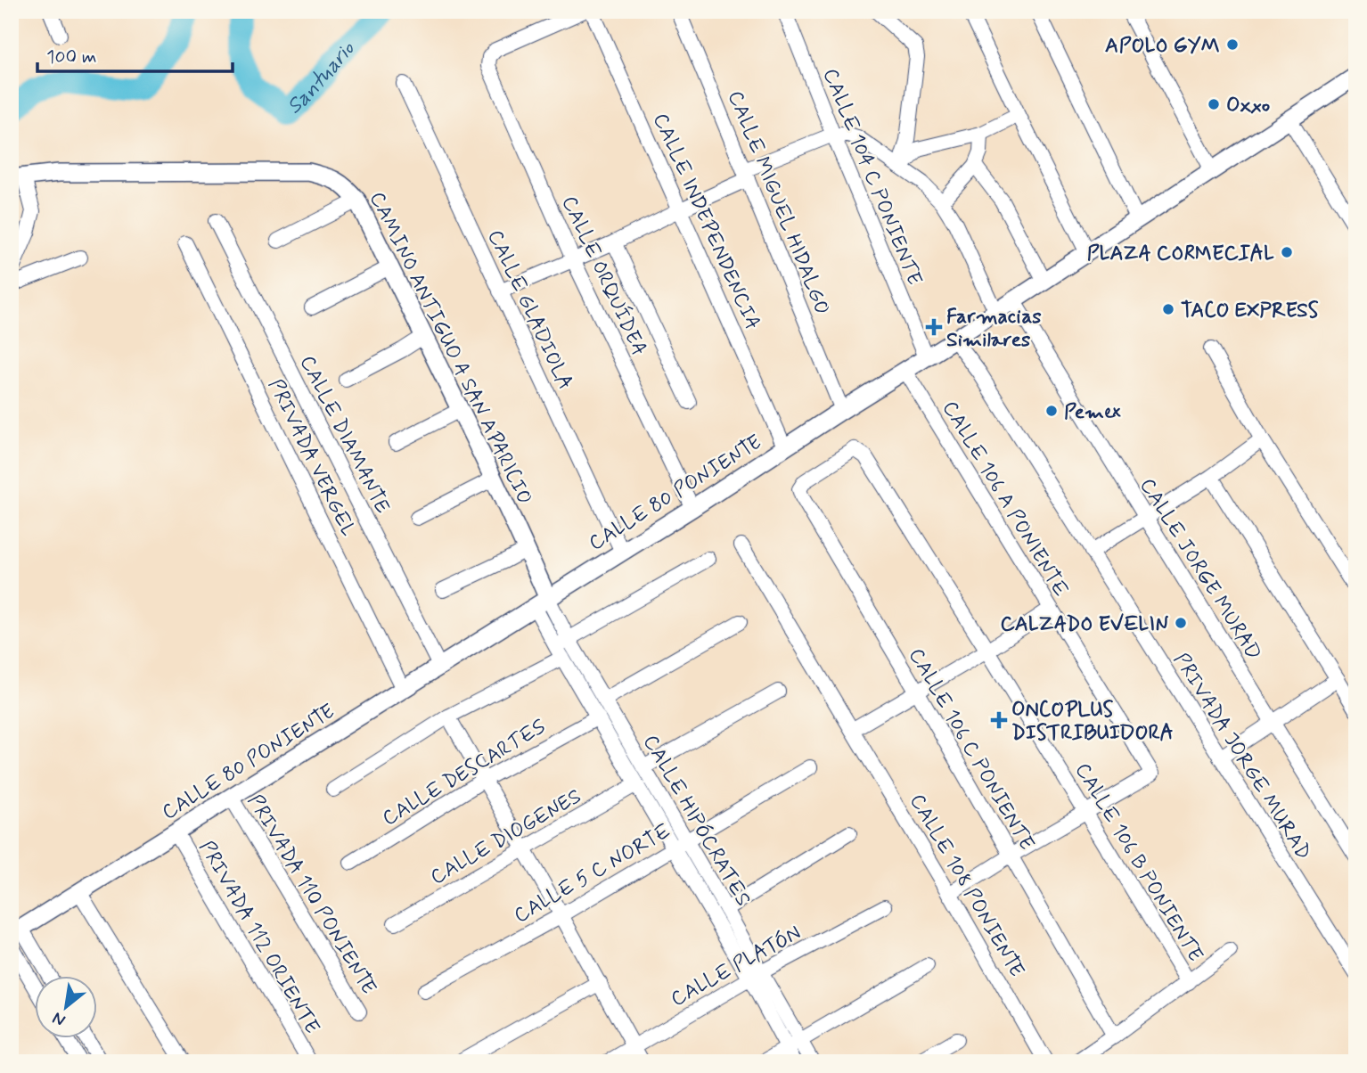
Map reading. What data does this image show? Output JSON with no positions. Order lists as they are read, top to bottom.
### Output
{
  "streets": {
    "street": [
      "CALLE 104 C PONIENTE",
      "CALLE MIGUEL HIDALGO",
      "CALLE INDEPENDENCIA",
      "CALLE ORQUÍDEA",
      "CALLE GLADIOLA",
      "CAMINO ANTIGUO A SAN APARICIO",
      "CALLE DIAMANTE",
      "PRIVADA VERGEL",
      "CALLE 80 PONIENTE",
      "CALLE 106 A PONIENTE",
      "CALLE JORGE MURAD",
      "CALLE 106 C PONIENTE",
      "PRIVADA JORGE MURAD",
      "CALLE DESCARTES",
      "CALLE HIPÓCRATES",
      "CALLE DIOGENES",
      "CALLE 106 B PONIENTE",
      "CALLE 5 C NORTE",
      "CALLE 108 PONIENTE",
      "PRIVADA 110 PONIENTE",
      "PRIVADA 112 ORIENTE",
      "CALLE PLATÓN"
    ]
  },
  "crossings": [
    ["CALLE 104 C PONIENTE", "CALLE 80 PONIENTE"],
    ["CALLE MIGUEL HIDALGO", "CALLE 80 PONIENTE"],
    ["CALLE INDEPENDENCIA", "CALLE 80 PONIENTE"],
    ["CALLE ORQUÍDEA", "CALLE 80 PONIENTE"],
    ["CALLE GLADIOLA", "CALLE 80 PONIENTE"],
    ["CAMINO ANTIGUO A SAN APARICIO", "CALLE 80 PONIENTE"],
    ["CAMINO ANTIGUO A SAN APARICIO", "CALLE HIPÓCRATES"],
    ["CALLE DIAMANTE", "CALLE 80 PONIENTE"],
    ["PRIVADA VERGEL", "CALLE 80 PONIENTE"],
    ["CALLE 80 PONIENTE", "CALLE 106 A PONIENTE"],
    ["CALLE 80 PONIENTE", "CALLE JORGE MURAD"],
    ["CALLE 80 PONIENTE", "PRIVADA JORGE MURAD"],
    ["CALLE 80 PONIENTE", "CALLE HIPÓCRATES"],
    ["CALLE 80 PONIENTE", "PRIVADA 110 PONIENTE"],
    ["CALLE 80 PONIENTE", "PRIVADA 112 ORIENTE"],
    ["CALLE 106 A PONIENTE", "CALLE 106 B PONIENTE"],
    ["CALLE 106 C PONIENTE", "CALLE 106 B PONIENTE"],
    ["CALLE DESCARTES", "CALLE HIPÓCRATES"],
    ["CALLE HIPÓCRATES", "CALLE DIOGENES"],
    ["CALLE HIPÓCRATES", "CALLE 5 C NORTE"],
    ["CALLE HIPÓCRATES", "CALLE PLATÓN"]
  ],
  "water": ["Santuario"],
  "places": {
    "other": [
      "APOLO GYM",
      "Oxxo",
      "PLAZA CORMECIAL",
      "TACO EXPRESS",
      "Pemex",
      "CALZADO EVELIN"
    ],
    "health": ["Farmacias Similares", "ONCOPLUS DISTRIBUIDORA"]
  },
  "scale_bar": "100 m",
  "north": "bottom left"
}
